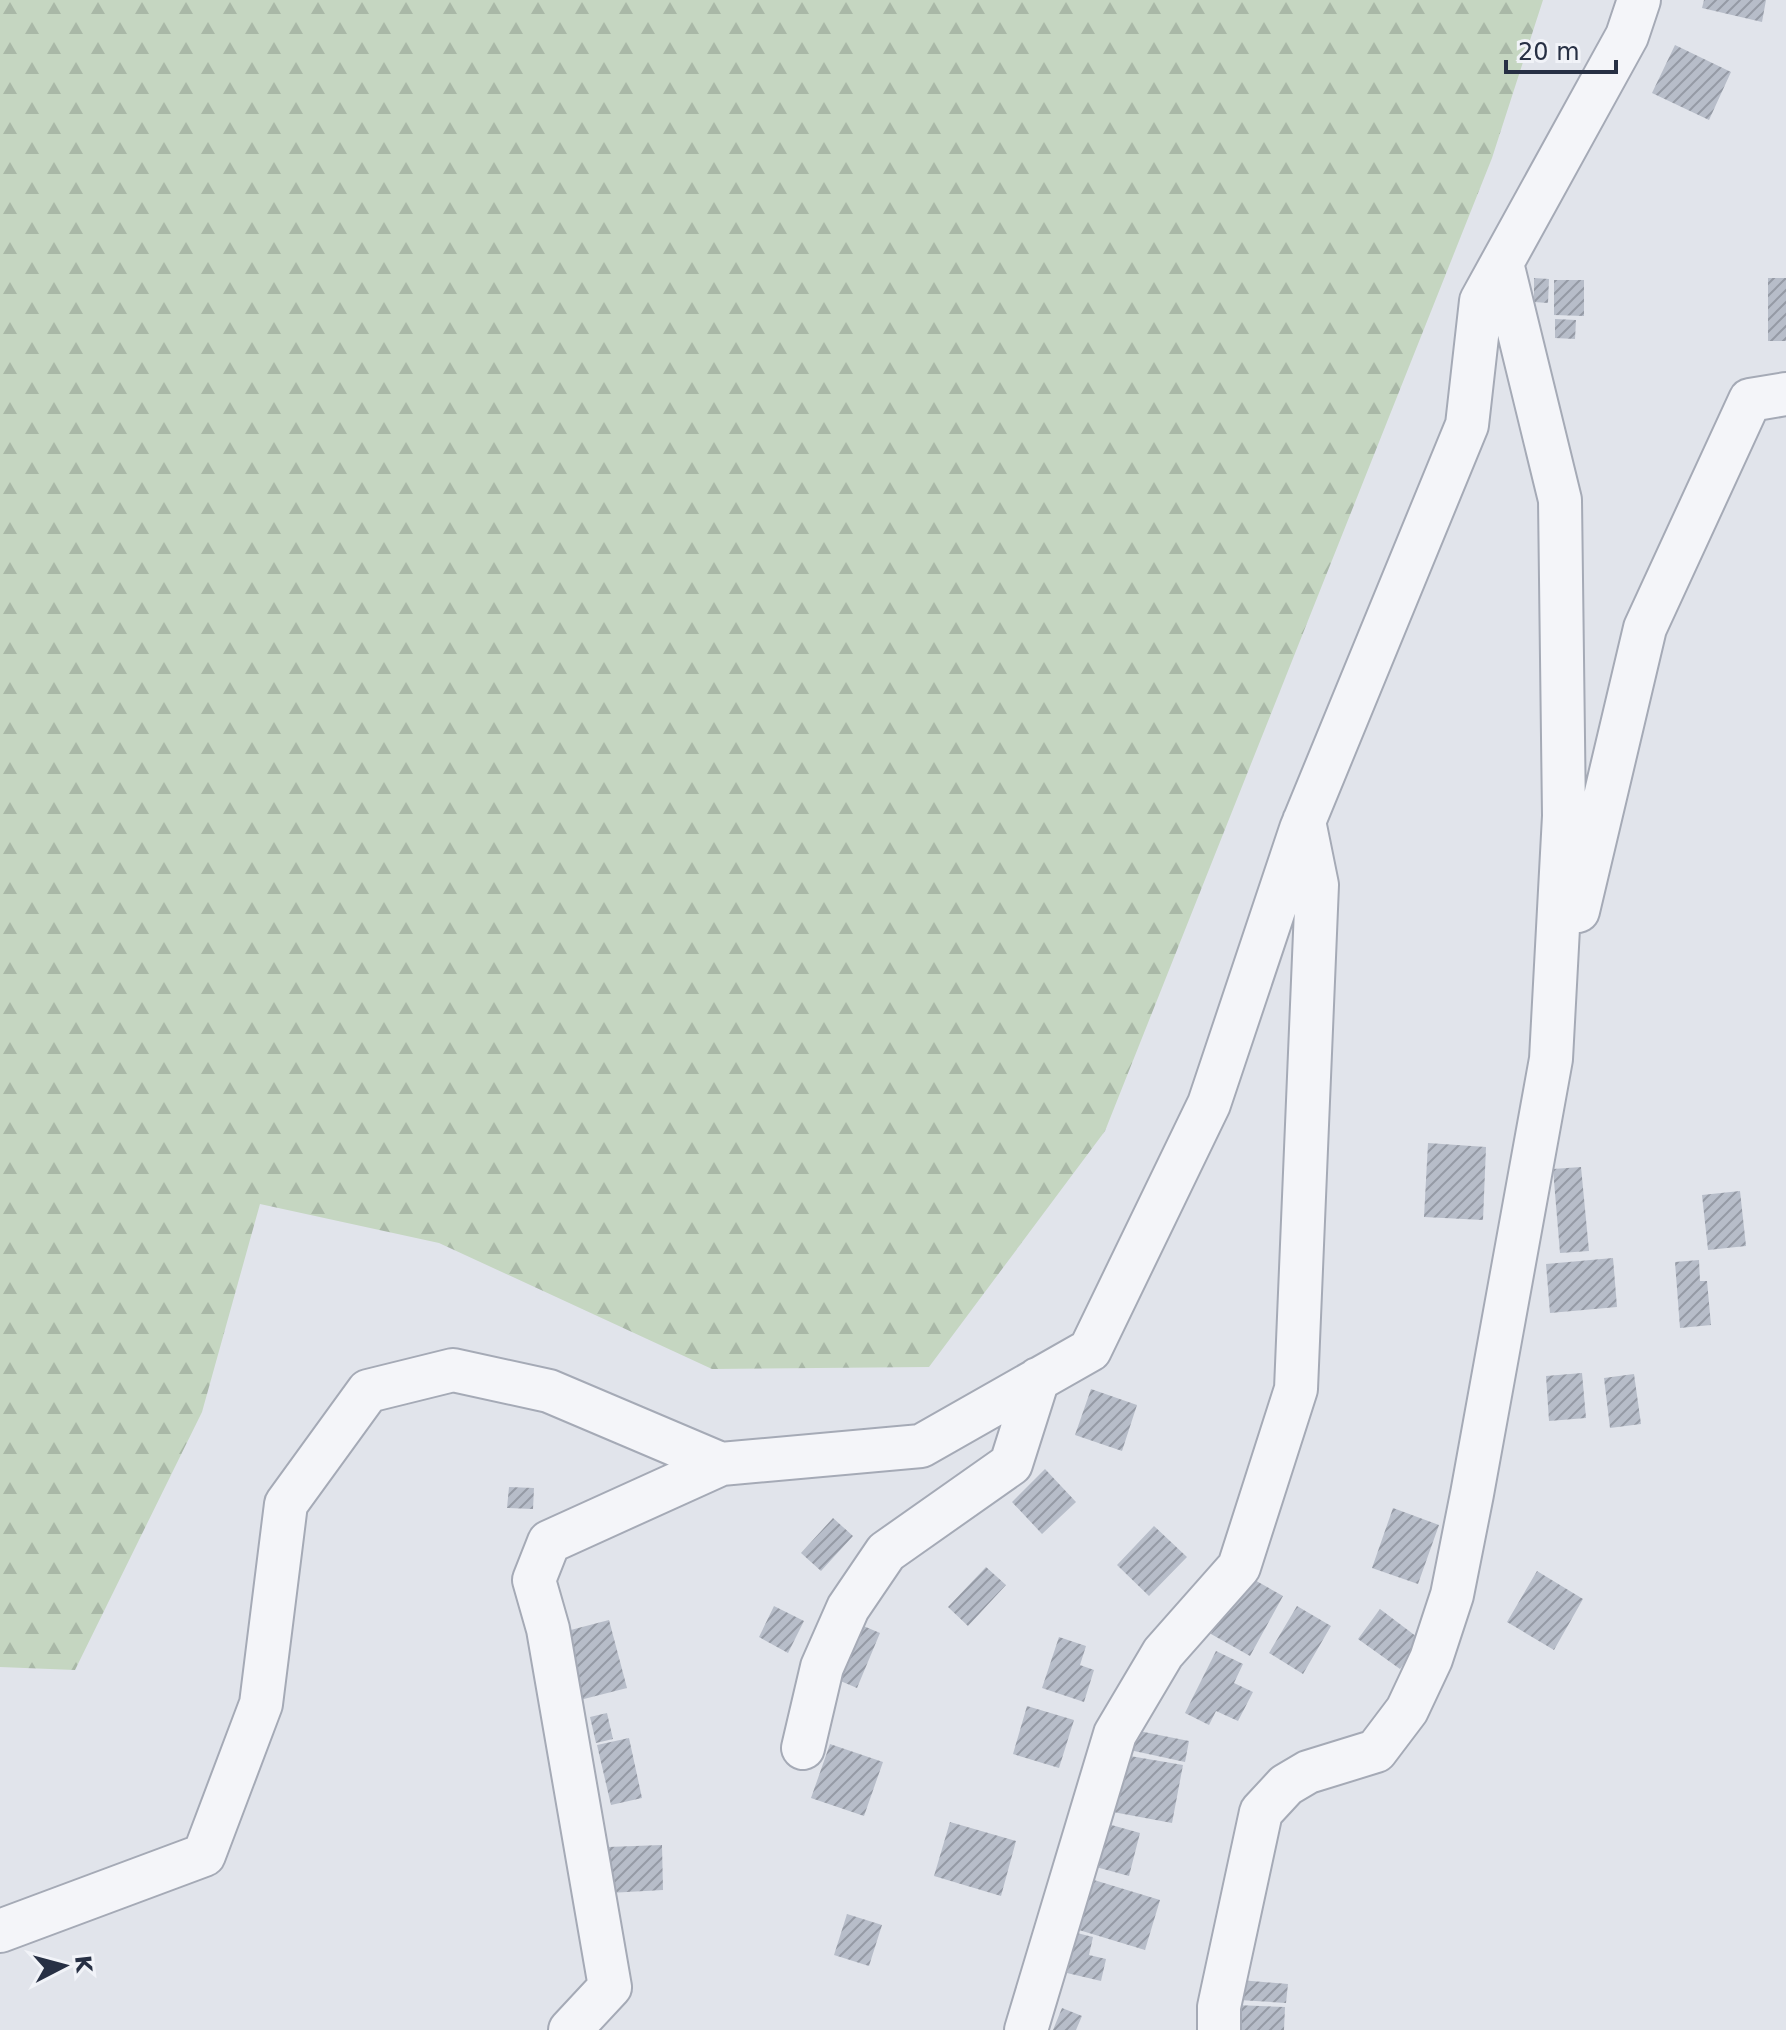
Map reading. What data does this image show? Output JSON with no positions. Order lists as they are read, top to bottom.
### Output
{
  "scale_bar": "20 m",
  "north": "right"
}
